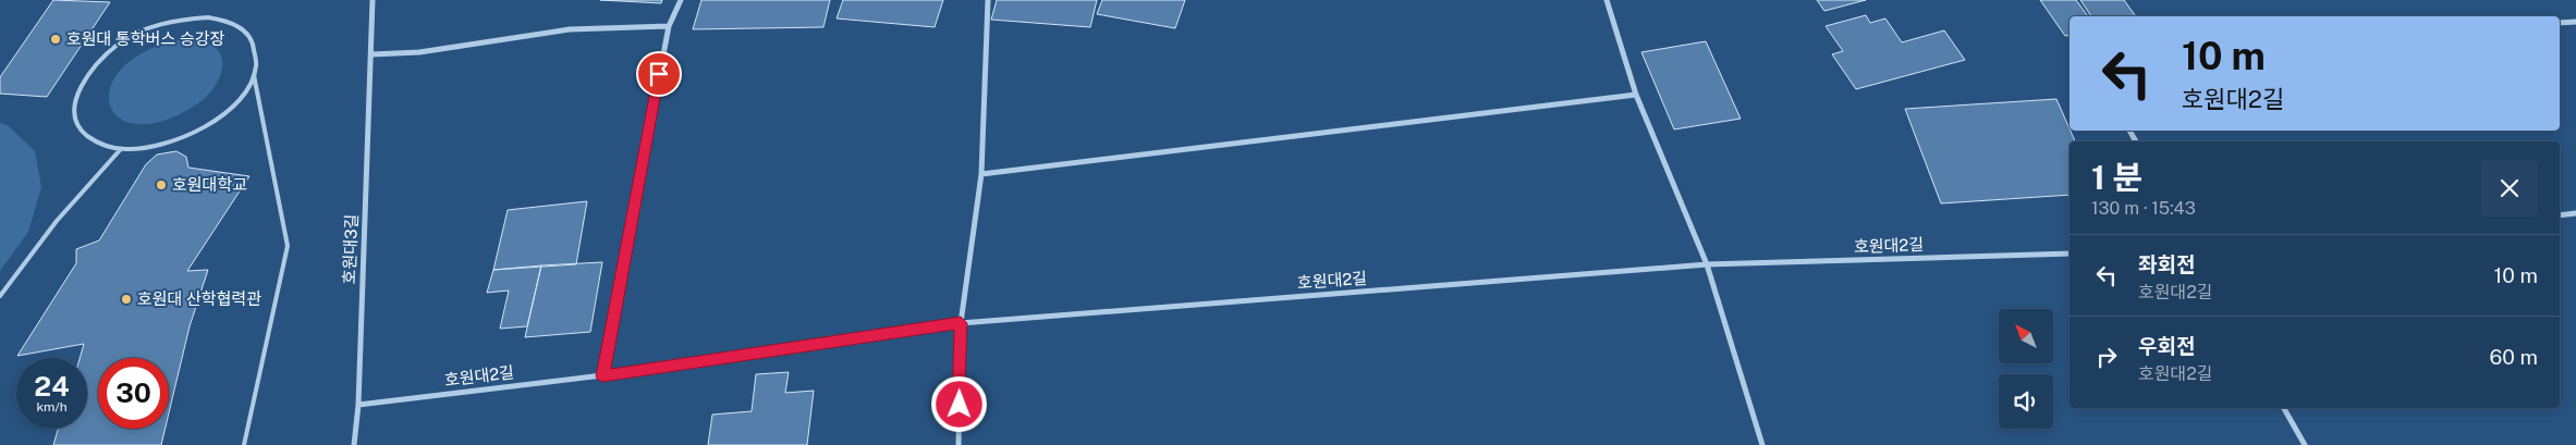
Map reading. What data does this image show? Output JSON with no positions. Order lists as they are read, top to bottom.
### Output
{
  "streets": {
    "street": ["호원대2길", "호원대3길"]
  },
  "crossings": [
    ["호원대2길", "호원대3길"]
  ],
  "places": ["호원대 통학버스 승강장", "호원대학교", "호원대 산학협력관"],
  "north": "top left",
  "page": {
    "turn": ["10 m", "호원대2길"],
    "heading": ["1 분", "130 m · 15:43"],
    "list": [
      {
        "name": "좌회전",
        "note": "호원대2길",
        "value": "10 m"
      },
      {
        "name": "우회전",
        "note": "호원대2길",
        "value": "60 m"
      }
    ],
    "speed": "24 km/h",
    "limit": "30"
  }
}
